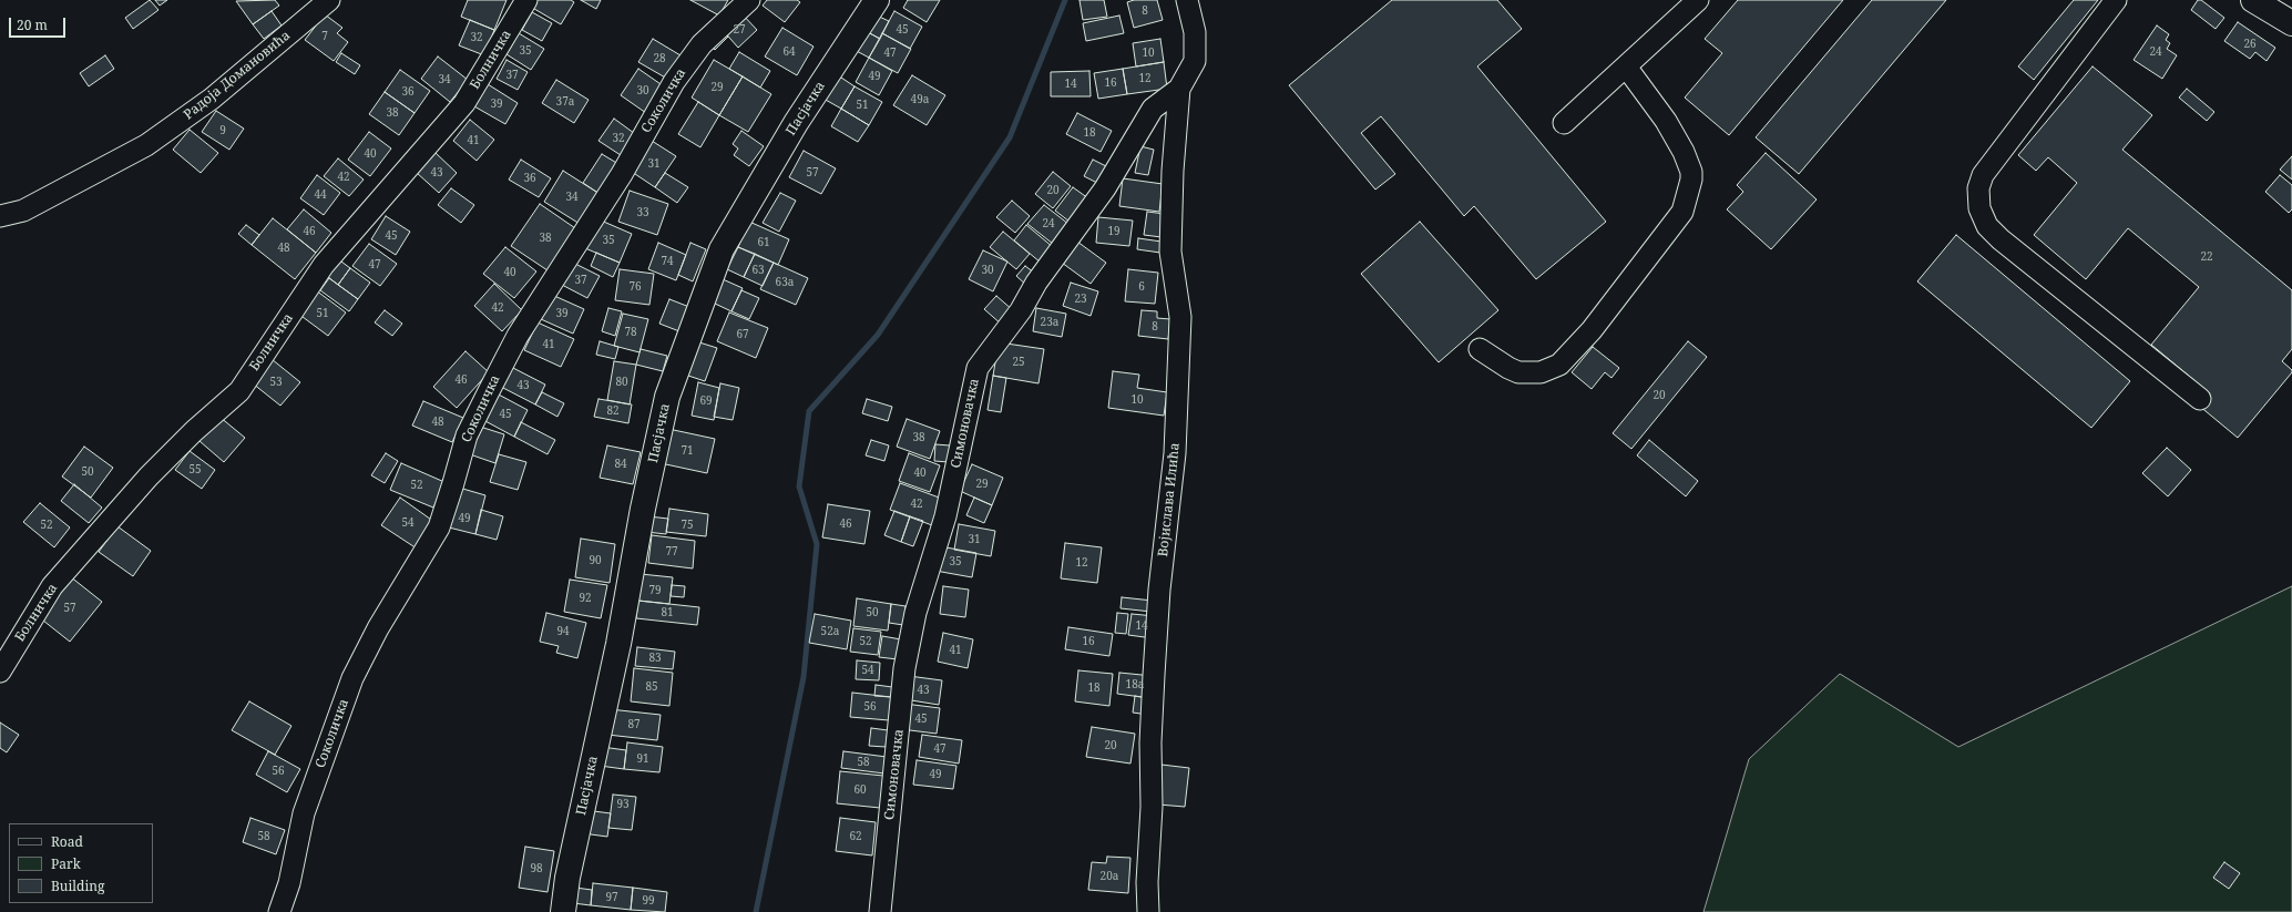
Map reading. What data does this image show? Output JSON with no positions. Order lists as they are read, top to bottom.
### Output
{
  "streets": {
    "main road": ["Пасјачка"],
    "street": [
      "Болничка",
      "Радоја Домановића",
      "Соколичка",
      "Симоновачка",
      "Војислава Илића"
    ]
  },
  "crossings": [
    ["Симоновачка", "Војислава Илића"]
  ],
  "house_numbers": [
    "8",
    "27",
    "45",
    "7",
    "32",
    "26",
    "35",
    "64",
    "24",
    "47",
    "10",
    "28",
    "37",
    "49",
    "12",
    "34",
    "16",
    "14",
    "29",
    "30",
    "36",
    "49a",
    "37a",
    "39",
    "51",
    "38",
    "9",
    "18",
    "32",
    "41",
    "40",
    "31",
    "43",
    "57",
    "42",
    "36",
    "20",
    "44",
    "34",
    "33",
    "24",
    "46",
    "19",
    "45",
    "38",
    "35",
    "61",
    "48",
    "22",
    "74",
    "47",
    "63",
    "30",
    "40",
    "37",
    "63a",
    "76",
    "6",
    "23",
    "42",
    "51",
    "39",
    "23a",
    "8",
    "78",
    "67",
    "41",
    "25",
    "46",
    "53",
    "80",
    "43",
    "20",
    "10",
    "69",
    "82",
    "45",
    "48",
    "38",
    "71",
    "84",
    "55",
    "50",
    "40",
    "29",
    "52",
    "42",
    "49",
    "54",
    "46",
    "52",
    "75",
    "31",
    "77",
    "90",
    "35",
    "12",
    "79",
    "92",
    "57",
    "81",
    "50",
    "14",
    "94",
    "52a",
    "52",
    "16",
    "41",
    "83",
    "54",
    "18a",
    "85",
    "18",
    "43",
    "56",
    "45",
    "87",
    "20",
    "47",
    "91",
    "58",
    "56",
    "49",
    "60",
    "93",
    "58",
    "62",
    "98",
    "20a",
    "97",
    "99"
  ],
  "legend": ["Road", "Park", "Building"],
  "scale_bar": "20 m"
}
